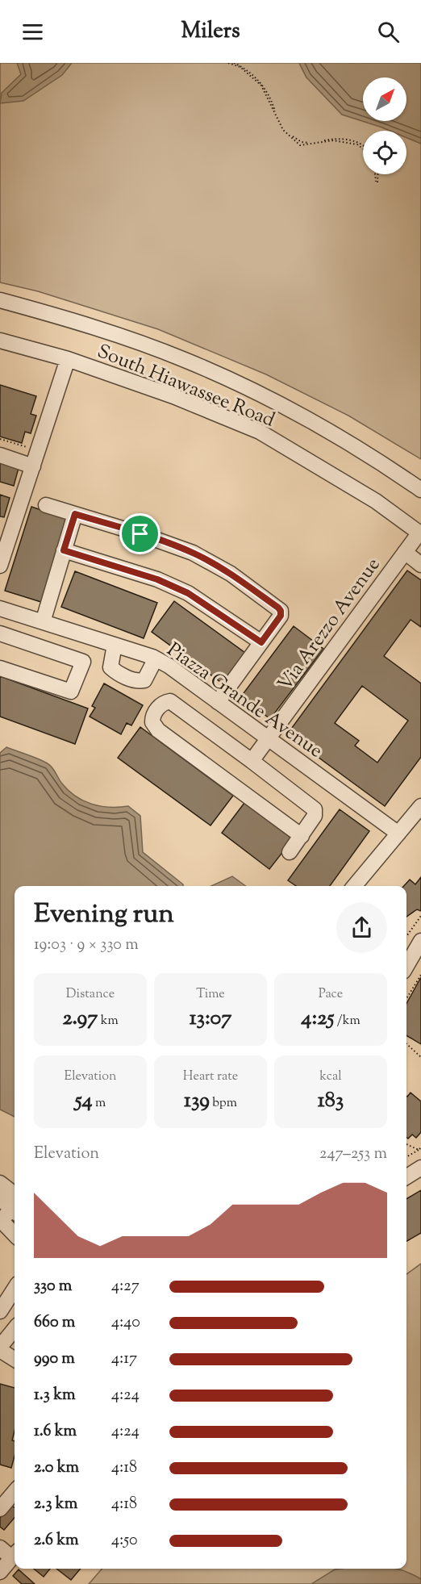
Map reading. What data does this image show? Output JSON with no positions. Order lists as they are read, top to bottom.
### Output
{
  "streets": {
    "street": ["South Hiawassee Road", "Via Arezzo Avenue", "Piazza Grande Avenue"]
  },
  "crossings": [
    ["South Hiawassee Road", "Via Arezzo Avenue"],
    ["Via Arezzo Avenue", "Piazza Grande Avenue"]
  ],
  "north": "top right",
  "page": {
    "header": "Milers",
    "heading": ["Evening run", "19:03 · 9 × 330 m"],
    "stats": [
      ["Distance", "2.97 km"],
      ["Time", "13:07"],
      ["Pace", "4:25 /km"],
      ["Elevation", "54 m"],
      ["Heart rate", "139 bpm"],
      ["kcal", "183"]
    ],
    "chart": ["Elevation", "247–253 m"],
    "list": [
      {
        "name": "330 m",
        "note": "4:27"
      },
      {
        "name": "660 m",
        "note": "4:40"
      },
      {
        "name": "990 m",
        "note": "4:17"
      },
      {
        "name": "1.3 km",
        "note": "4:24"
      },
      {
        "name": "1.6 km",
        "note": "4:24"
      },
      {
        "name": "2.0 km",
        "note": "4:18"
      },
      {
        "name": "2.3 km",
        "note": "4:18"
      },
      {
        "name": "2.6 km",
        "note": "4:50"
      }
    ]
  }
}
